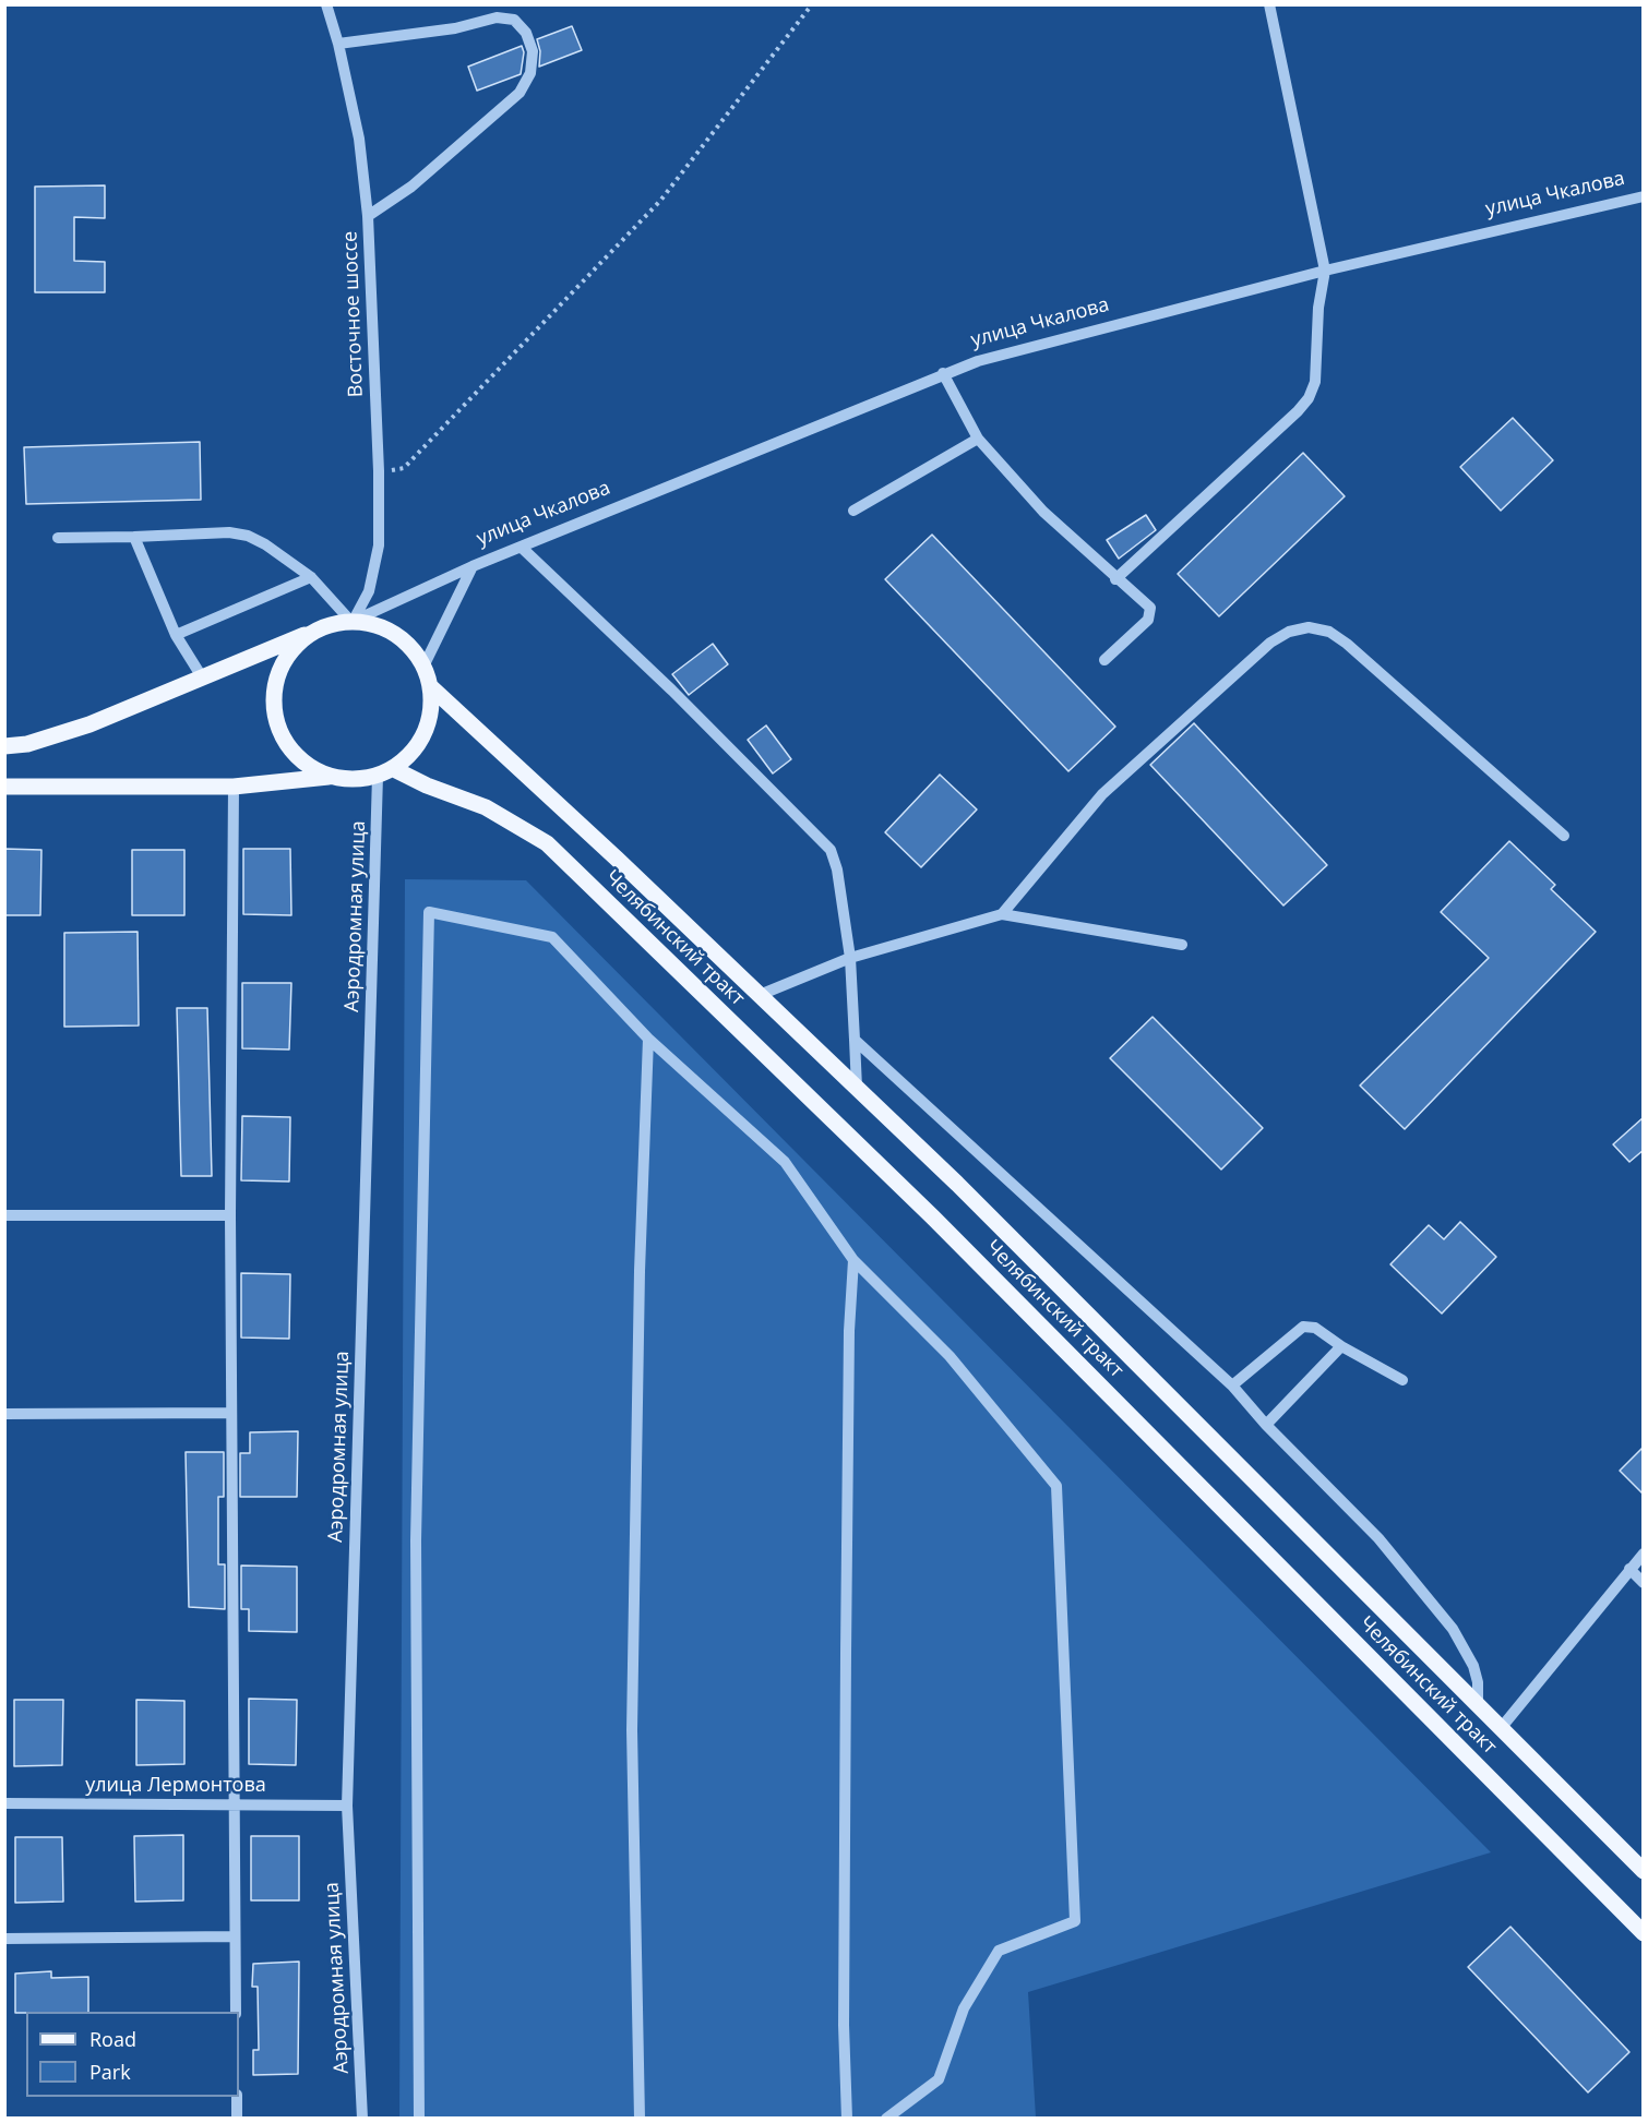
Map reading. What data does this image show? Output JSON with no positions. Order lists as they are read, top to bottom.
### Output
{
  "streets": {
    "main road": ["Челябинский тракт"],
    "street": [
      "улица Чкалова",
      "Восточное шоссе",
      "Аэродромная улица",
      "улица Лермонтова"
    ]
  },
  "crossings": [
    ["улица Чкалова", "Восточное шоссе"],
    ["улица Чкалова", "Аэродромная улица"],
    ["улица Чкалова", "Челябинский тракт"],
    ["Восточное шоссе", "Аэродромная улица"],
    ["Восточное шоссе", "Челябинский тракт"],
    ["Аэродромная улица", "Челябинский тракт"],
    ["Аэродромная улица", "улица Лермонтова"]
  ],
  "legend": ["Road", "Park"]
}
